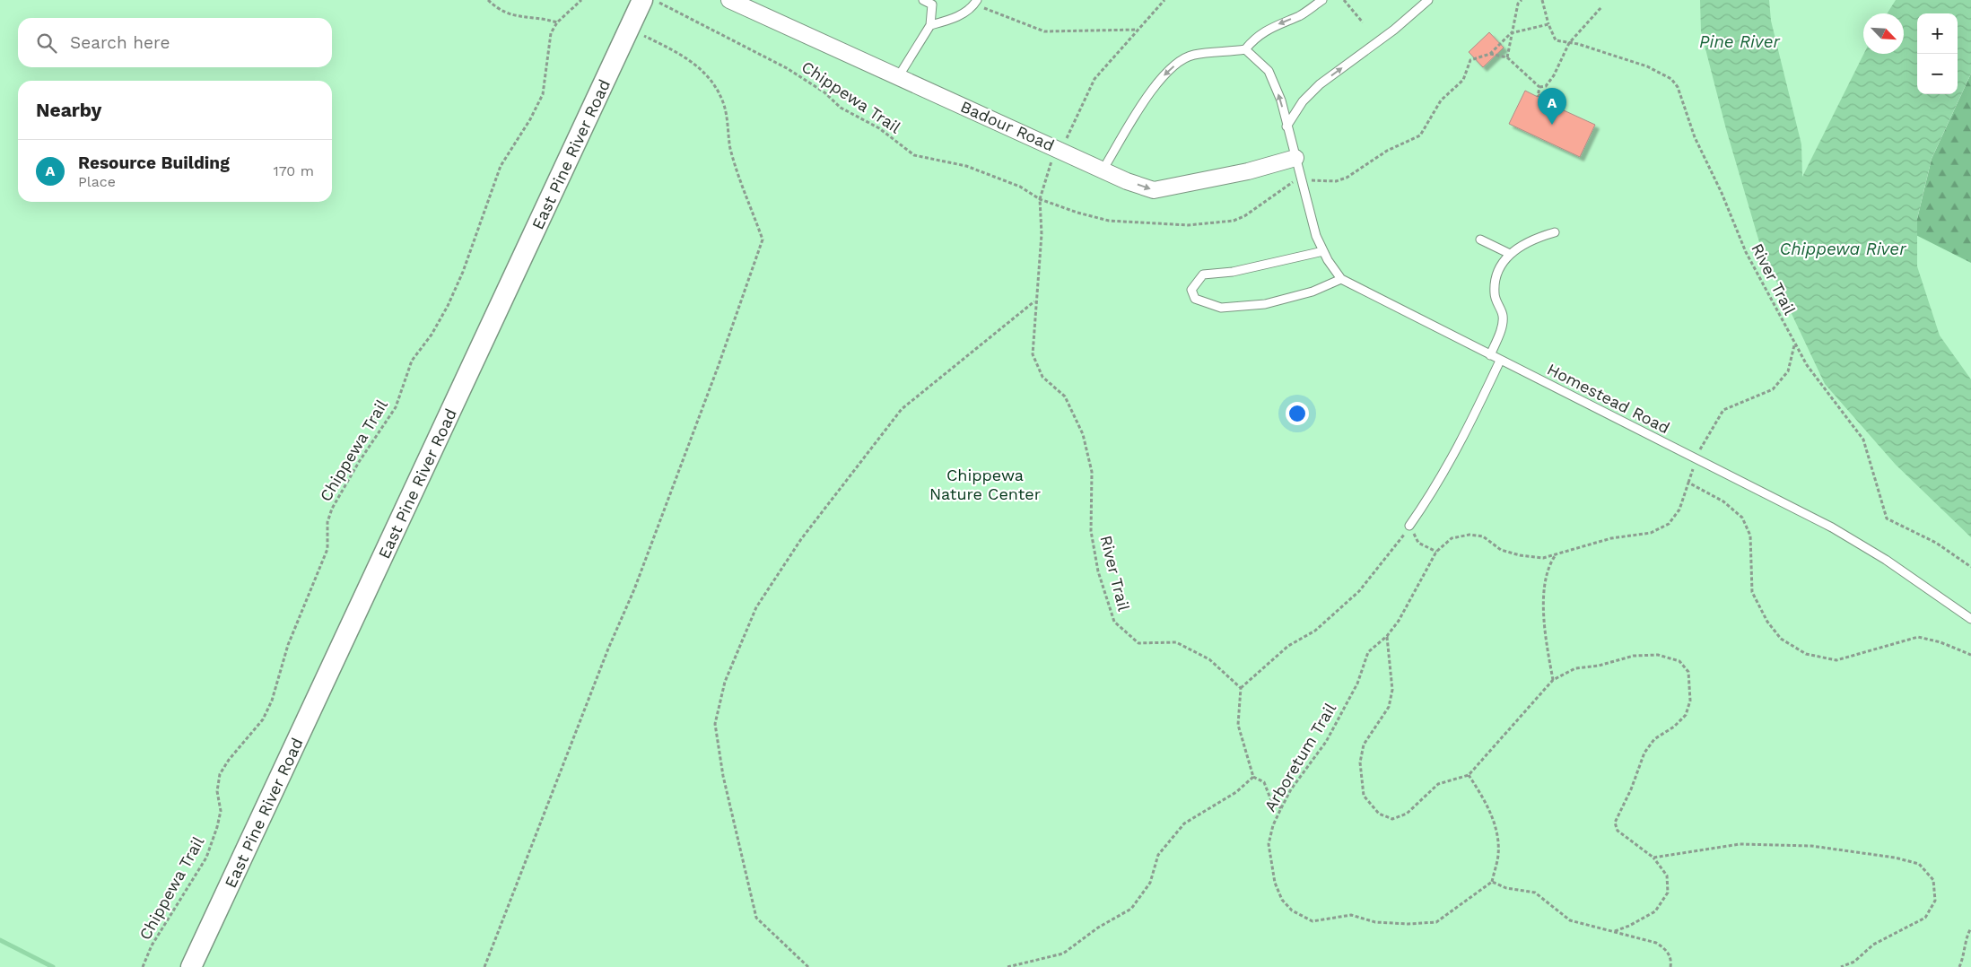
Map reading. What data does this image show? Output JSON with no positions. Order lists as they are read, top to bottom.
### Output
{
  "streets": {
    "street": ["Badour Road", "East Pine River Road"],
    "lane": ["Homestead Road"],
    "path": ["Chippewa Trail", "River Trail", "Arboretum Trail"]
  },
  "crossings": [
    ["Chippewa Trail", "East Pine River Road"],
    ["Chippewa Trail", "River Trail"],
    ["Badour Road", "River Trail"],
    ["River Trail", "Arboretum Trail"],
    ["Homestead Road", "Arboretum Trail"]
  ],
  "water": ["Pine River", "Chippewa River"],
  "parks": ["Chippewa Nature Center"],
  "north": "bottom right",
  "page": {
    "map_buttons": ["+", "−"],
    "search": "Search here",
    "heading": "Nearby",
    "pins": "A",
    "list": [
      {
        "mark": "A",
        "name": "Resource Building",
        "note": "Place",
        "value": "170 m"
      }
    ]
  }
}
